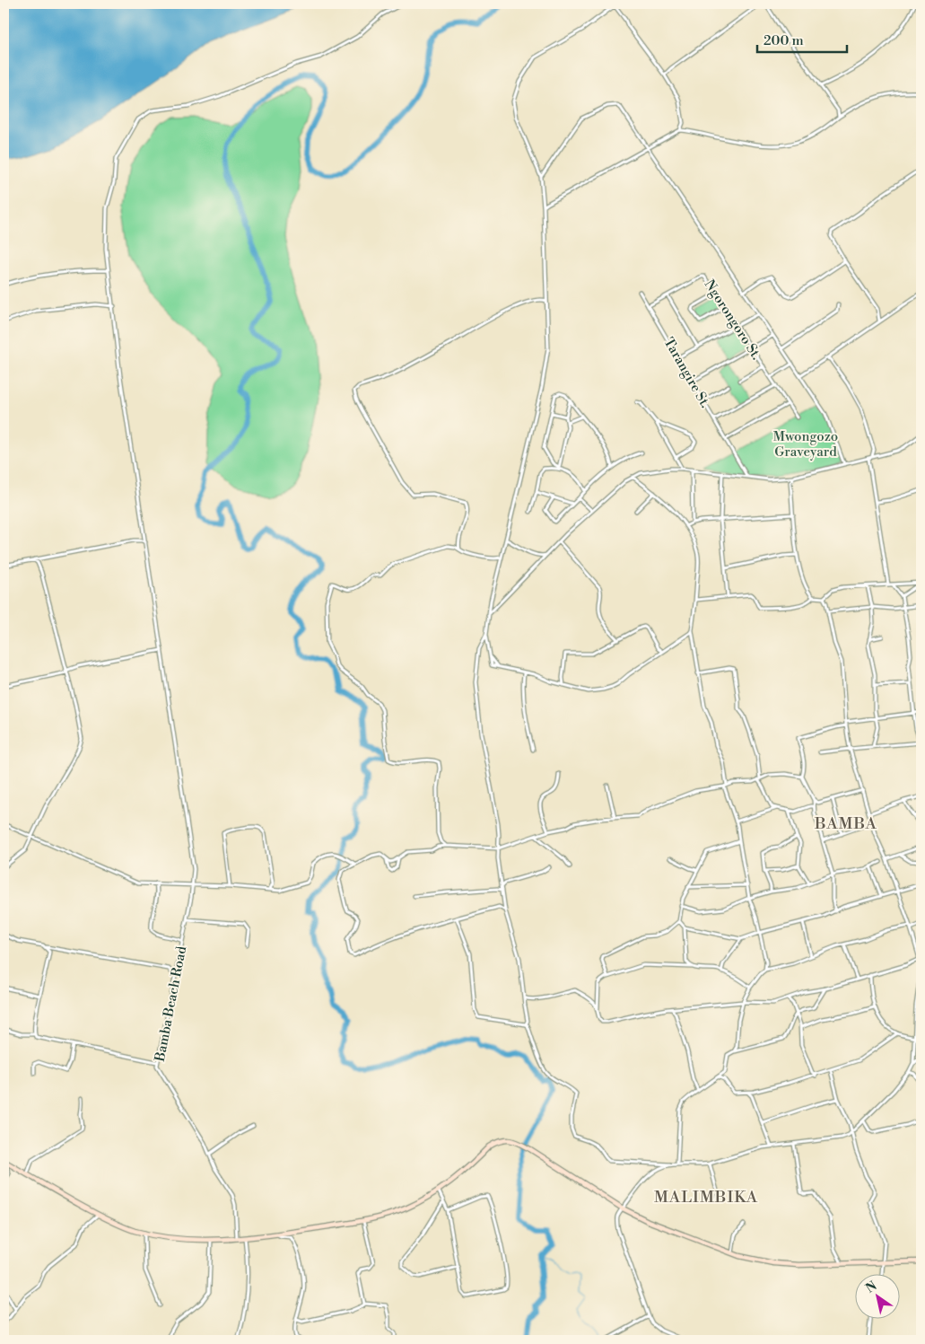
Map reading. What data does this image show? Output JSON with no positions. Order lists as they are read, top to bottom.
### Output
{
  "streets": {
    "street": ["Ngorongoro St.", "Tarangire St.", "Bamba Beach Road"]
  },
  "crossings": [
    ["Ngorongoro St.", "Tarangire St."]
  ],
  "districts": ["BAMBA", "MALIMBIKA"],
  "parks": ["Mwongozo Graveyard"],
  "scale_bar": "200 m",
  "north": "top left"
}
